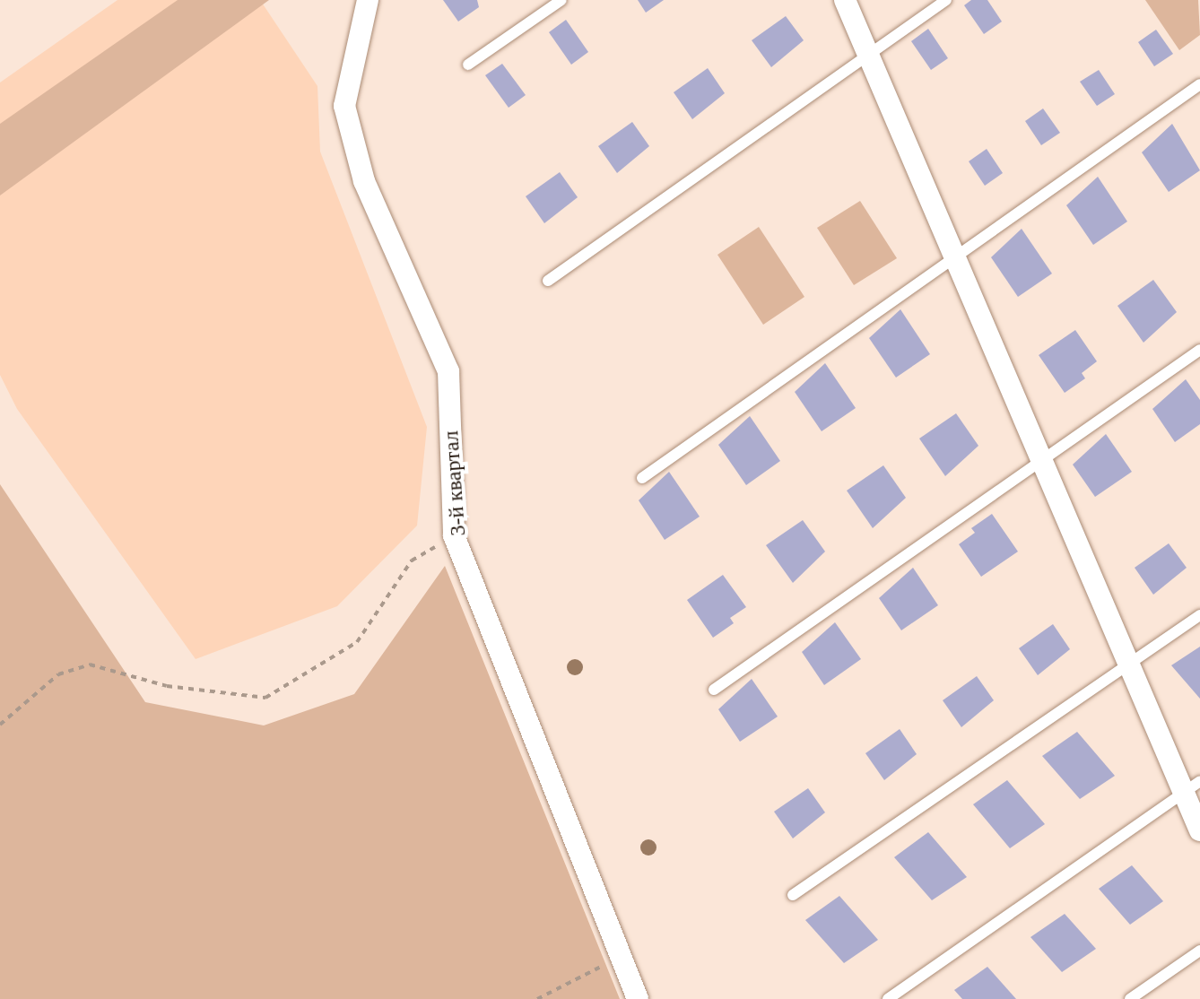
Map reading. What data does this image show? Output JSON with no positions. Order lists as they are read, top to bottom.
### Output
{
  "streets": {
    "street": ["3-й квартал"]
  }
}
